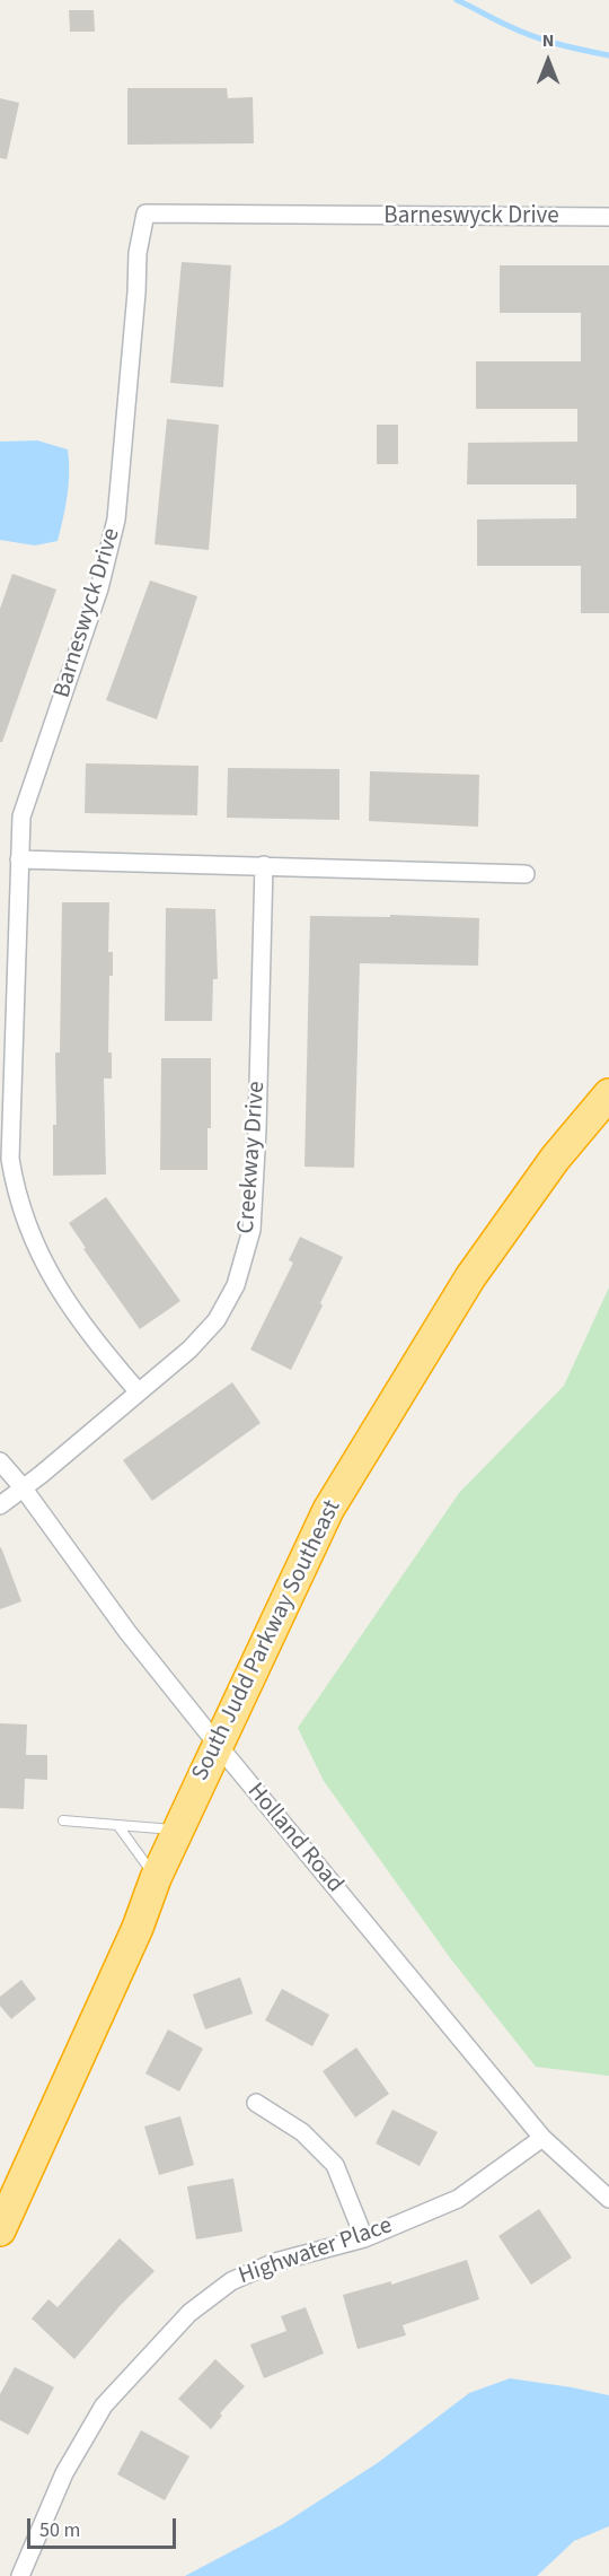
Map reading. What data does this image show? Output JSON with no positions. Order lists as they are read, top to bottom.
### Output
{
  "streets": {
    "highway": ["South Judd Parkway Southeast"],
    "street": [
      "Barneswyck Drive",
      "Creekway Drive",
      "Holland Road",
      "Highwater Place"
    ]
  },
  "crossings": [
    ["Barneswyck Drive", "Creekway Drive"],
    ["Creekway Drive", "Holland Road"],
    ["South Judd Parkway Southeast", "Holland Road"],
    ["Holland Road", "Highwater Place"]
  ],
  "scale_bar": "50 m",
  "north": "top"
}
